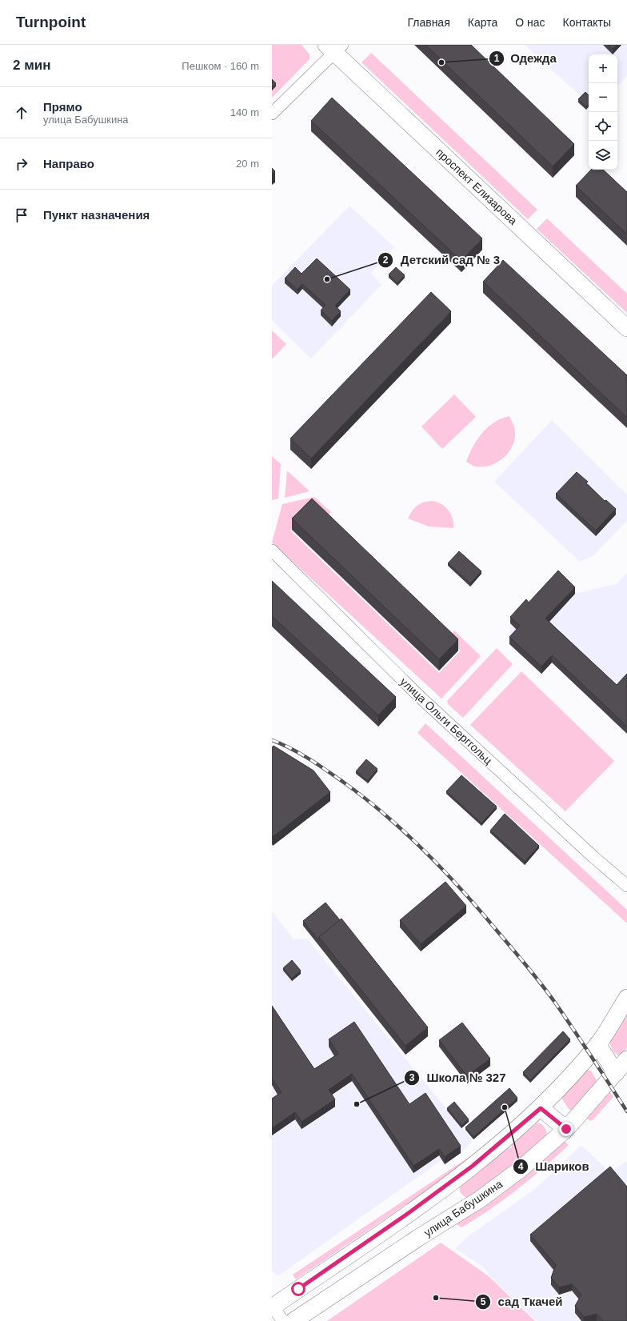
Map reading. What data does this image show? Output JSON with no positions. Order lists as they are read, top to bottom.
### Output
{
  "streets": {
    "street": ["проспект Елизарова", "улица Ольги Берггольц", "улица Бабушкина"]
  },
  "places": [
    "Одежда",
    "Детский сад № 3",
    "Школа № 327",
    "Шариков",
    "сад Ткачей"
  ],
  "page": {
    "header": "Turnpoint",
    "nav": [
      "Главная",
      "Карта",
      "О нас",
      "Контакты"
    ],
    "heading": ["2 мин", "Пешком · 160 m"],
    "map_buttons": ["+", "−"],
    "list": [
      ["Прямо", "улица Бабушкина", "140 m"],
      ["Направо", "20 m"],
      "Пункт назначения"
    ]
  }
}
